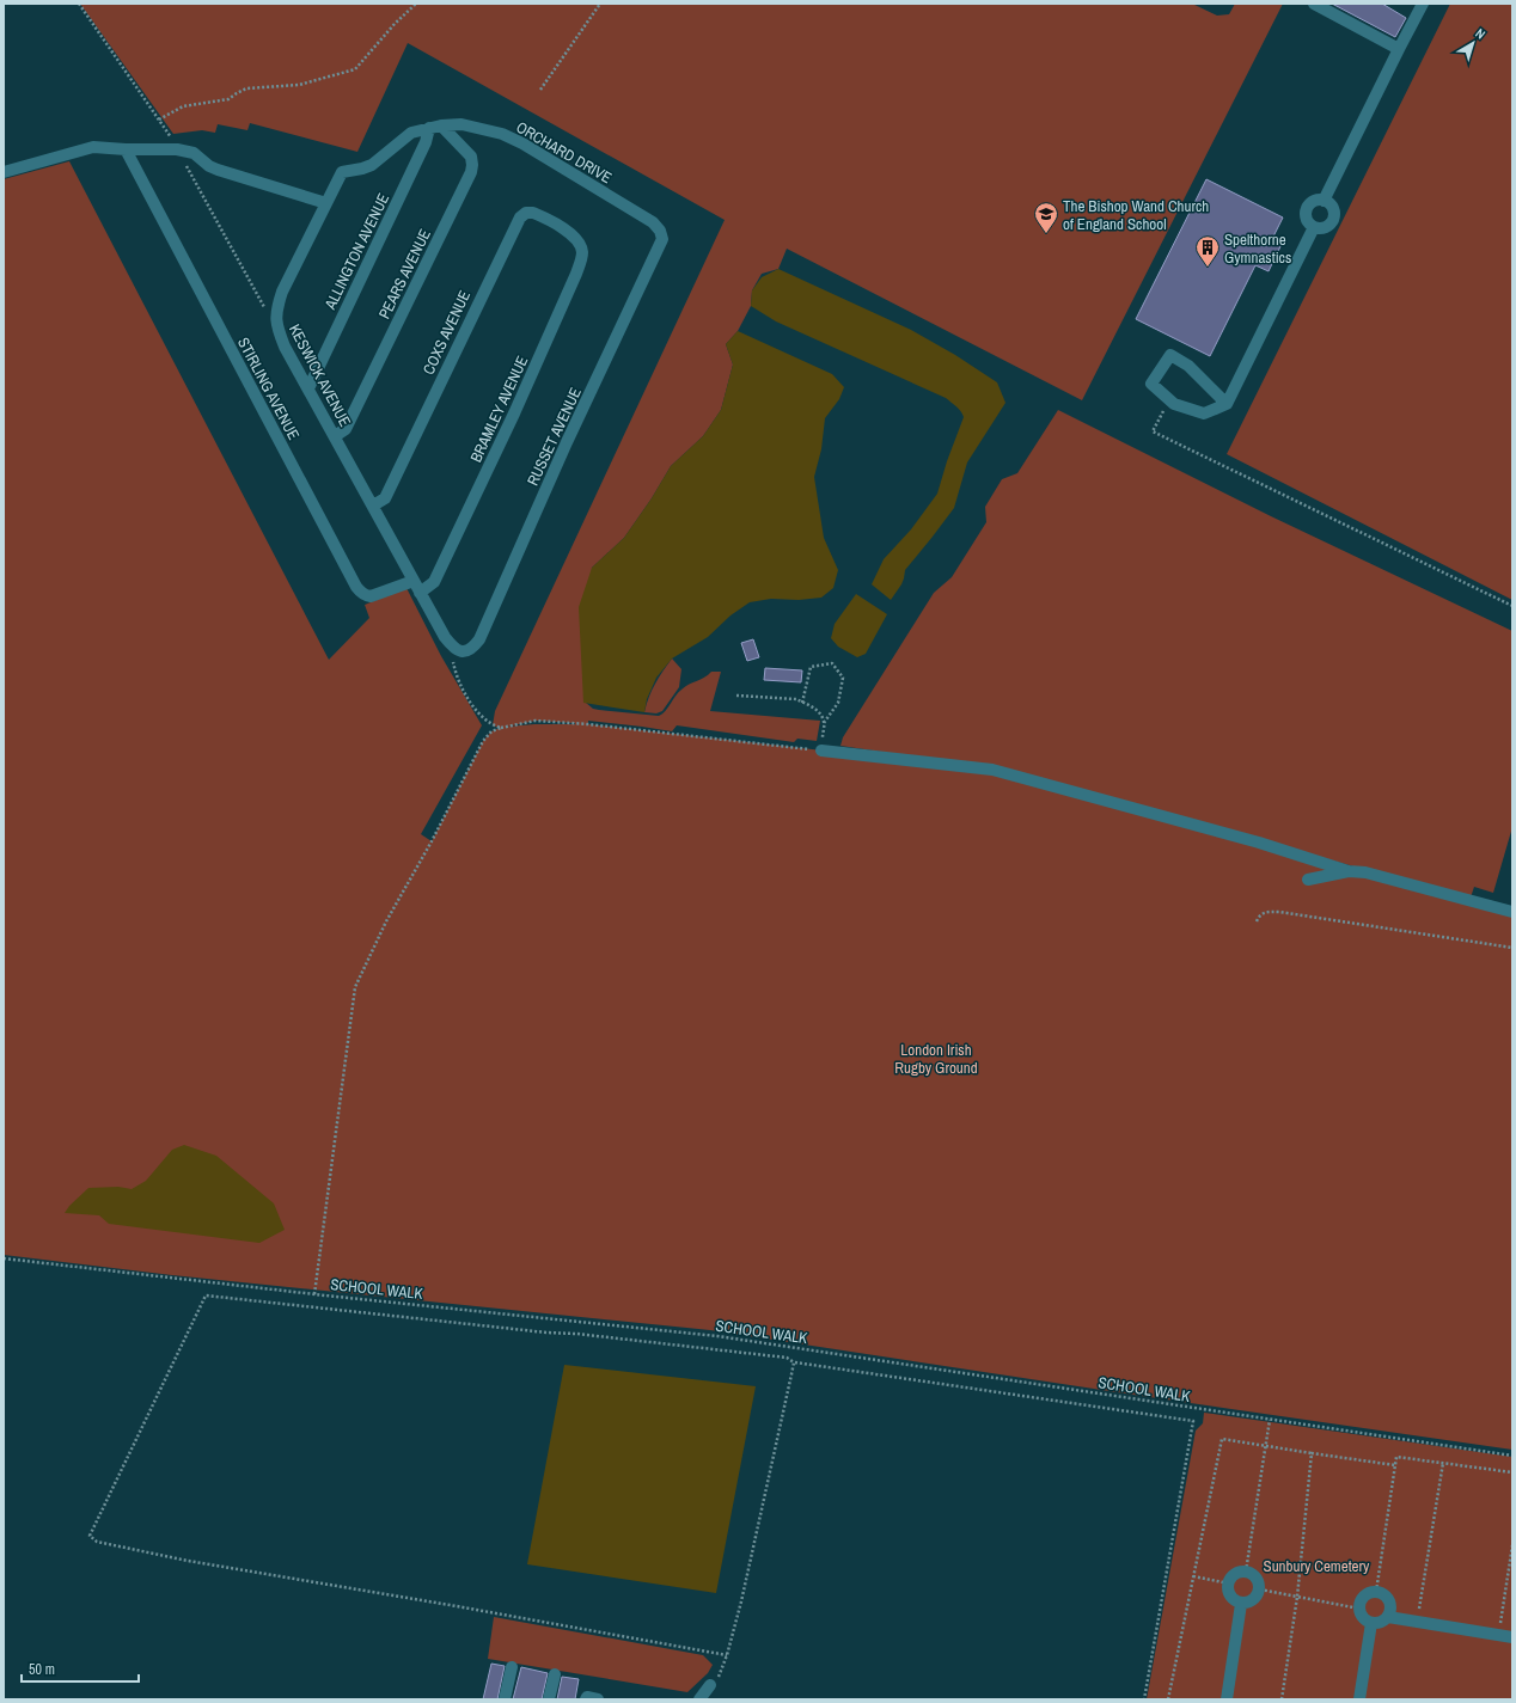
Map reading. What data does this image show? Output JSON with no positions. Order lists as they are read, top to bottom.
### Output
{
  "streets": {
    "lane": [
      "ORCHARD DRIVE",
      "ALLINGTON AVENUE",
      "PEARS AVENUE",
      "COXS AVENUE",
      "KESWICK AVENUE",
      "STIRLING AVENUE",
      "BRAMLEY AVENUE",
      "RUSSET AVENUE"
    ],
    "path": ["SCHOOL WALK"]
  },
  "crossings": [
    ["ORCHARD DRIVE", "ALLINGTON AVENUE"],
    ["ORCHARD DRIVE", "PEARS AVENUE"],
    ["ORCHARD DRIVE", "KESWICK AVENUE"],
    ["ORCHARD DRIVE", "RUSSET AVENUE"],
    ["ALLINGTON AVENUE", "PEARS AVENUE"],
    ["ALLINGTON AVENUE", "KESWICK AVENUE"],
    ["PEARS AVENUE", "KESWICK AVENUE"],
    ["COXS AVENUE", "KESWICK AVENUE"],
    ["COXS AVENUE", "BRAMLEY AVENUE"],
    ["KESWICK AVENUE", "STIRLING AVENUE"],
    ["KESWICK AVENUE", "BRAMLEY AVENUE"],
    ["KESWICK AVENUE", "RUSSET AVENUE"]
  ],
  "parks": ["London Irish Rugby Ground", "Sunbury Cemetery"],
  "places": {
    "school or university": ["The Bishop Wand Church of England School"],
    "building": ["Spelthorne Gymnastics"]
  },
  "scale_bar": "50 m",
  "north": "top right"
}
